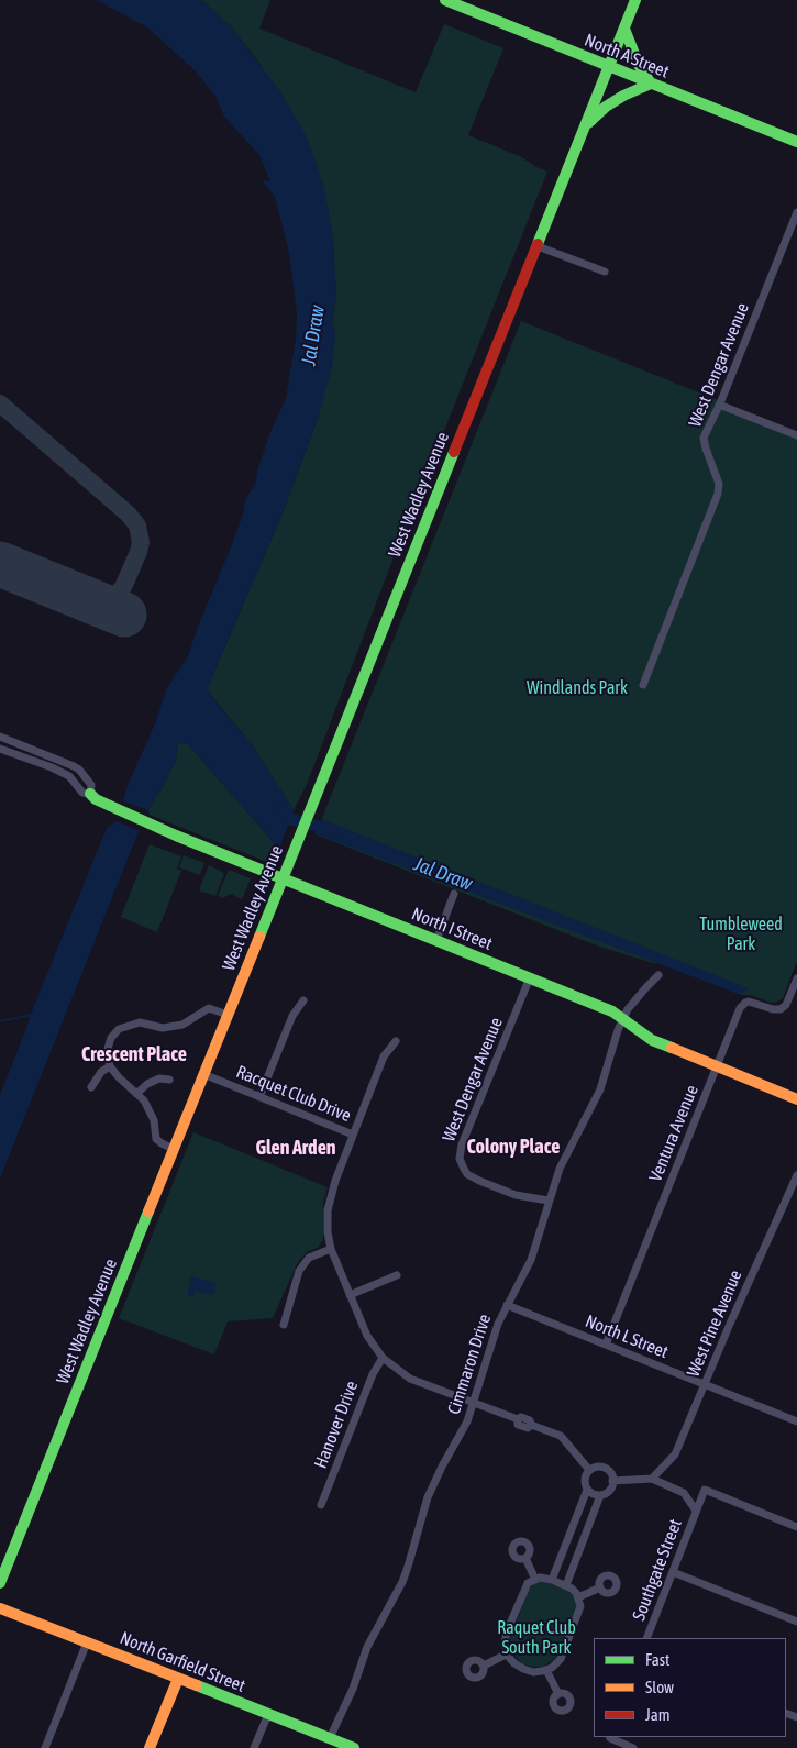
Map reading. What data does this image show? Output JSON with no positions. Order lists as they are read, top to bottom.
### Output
{
  "streets": {
    "main road": [
      "North A Street",
      "West Wadley Avenue",
      "North I Street",
      "North Garfield Street"
    ],
    "street": [
      "West Dengar Avenue",
      "Racquet Club Drive",
      "Ventura Avenue",
      "West Pine Avenue",
      "North L Street",
      "Cimmaron Drive",
      "Hanover Drive",
      "Southgate Street"
    ]
  },
  "crossings": [
    ["North A Street", "West Wadley Avenue"],
    ["West Dengar Avenue", "North I Street"],
    ["West Dengar Avenue", "Cimmaron Drive"],
    ["West Wadley Avenue", "North I Street"],
    ["West Wadley Avenue", "Racquet Club Drive"],
    ["North I Street", "Ventura Avenue"],
    ["North I Street", "Cimmaron Drive"],
    ["Racquet Club Drive", "Cimmaron Drive"],
    ["Racquet Club Drive", "Hanover Drive"],
    ["Ventura Avenue", "North L Street"],
    ["West Pine Avenue", "North L Street"],
    ["North L Street", "Cimmaron Drive"],
    ["Cimmaron Drive", "North Garfield Street"]
  ],
  "districts": ["Crescent Place", "Colony Place", "Glen Arden"],
  "water": ["Jal Draw"],
  "parks": ["Windlands Park", "Tumbleweed Park", "Raquet Club South Park"],
  "legend": ["Fast", "Slow", "Jam"]
}
